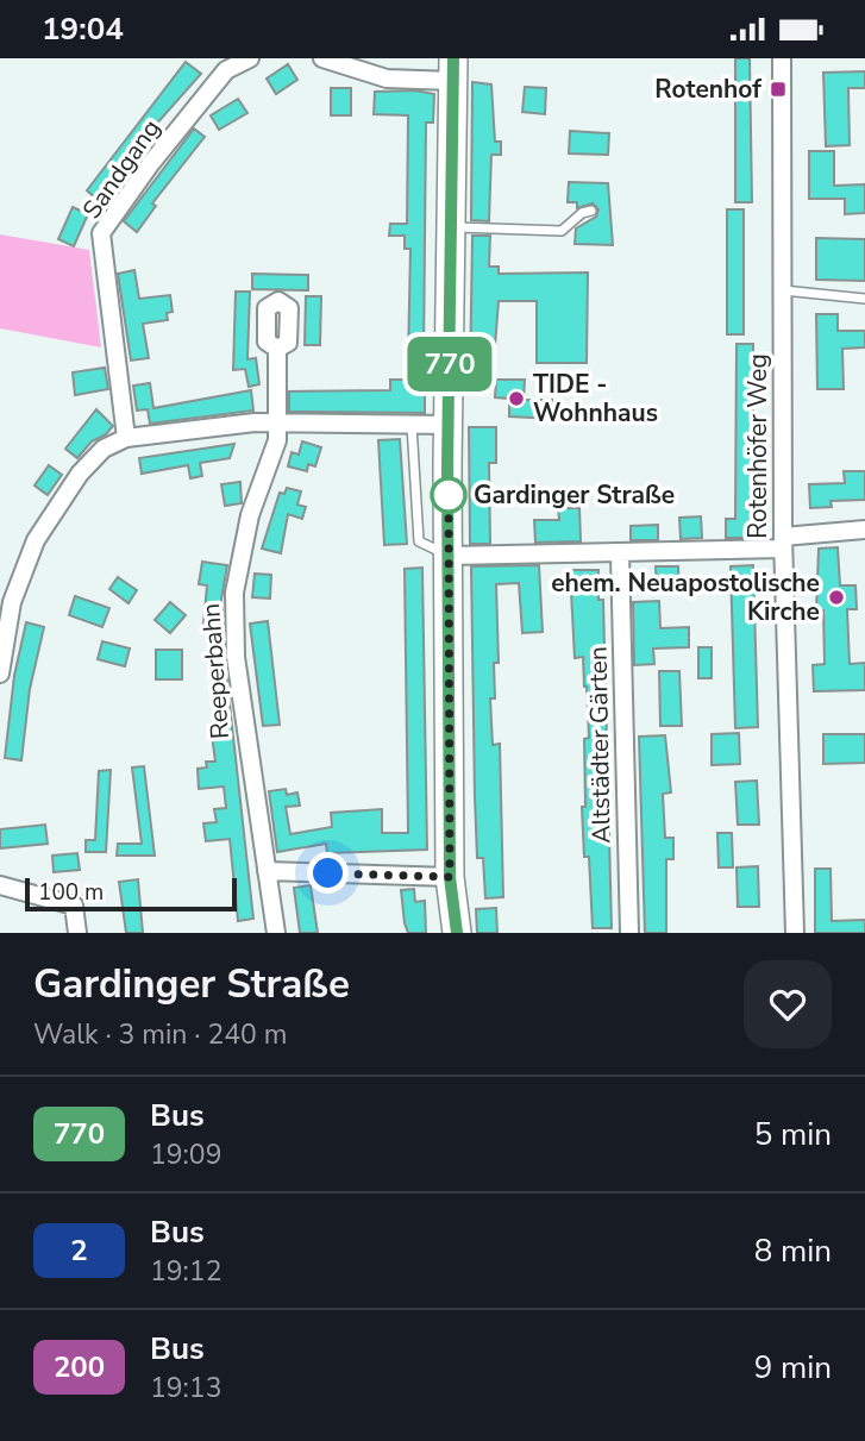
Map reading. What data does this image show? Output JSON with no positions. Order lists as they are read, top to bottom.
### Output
{
  "streets": {
    "street": [
      "Sandgang",
      "Rotenhöfer Weg",
      "Reeperbahn",
      "Altstädter Gärten"
    ]
  },
  "places": {
    "transit": ["Rotenhof"],
    "other": ["TIDE - Wohnhaus", "Gardinger Straße", "ehem. Neuapostolische Kirche"]
  },
  "lines": ["bus line 770"],
  "scale_bar": "100 m",
  "page": {
    "status": "19:04",
    "on_map": "770",
    "scale": "100 m",
    "heading": ["Gardinger Straße", "Walk · 3 min · 240 m"],
    "list": [
      {
        "mark": "770",
        "name": "Bus",
        "note": "19:09",
        "value": "5 min"
      },
      {
        "mark": "2",
        "name": "Bus",
        "note": "19:12",
        "value": "8 min"
      },
      {
        "mark": "200",
        "name": "Bus",
        "note": "19:13",
        "value": "9 min"
      }
    ]
  }
}
